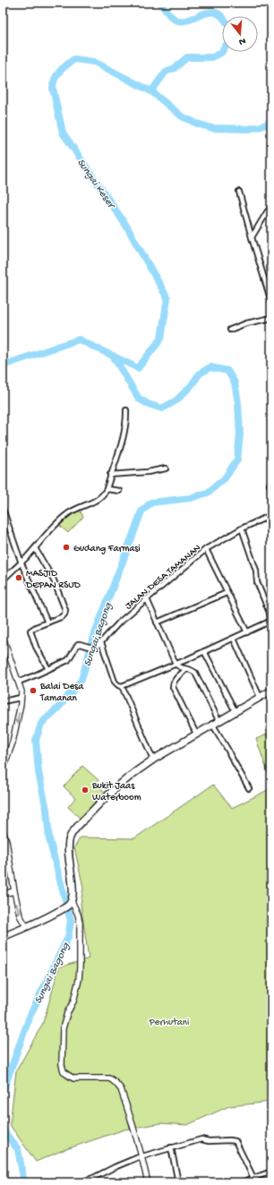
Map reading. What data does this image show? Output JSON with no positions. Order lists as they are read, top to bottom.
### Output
{
  "streets": {
    "street": ["JALAN DESA TAMANAN"]
  },
  "water": ["Sungai Keser", "Sungai Bagong"],
  "parks": ["Perhutani"],
  "places": [
    "Gudang Farmasi",
    "MASJID DEPAN RSUD",
    "Balai Desa Tamanan",
    "Bukit Jaas Waterboom"
  ],
  "north": "bottom"
}
